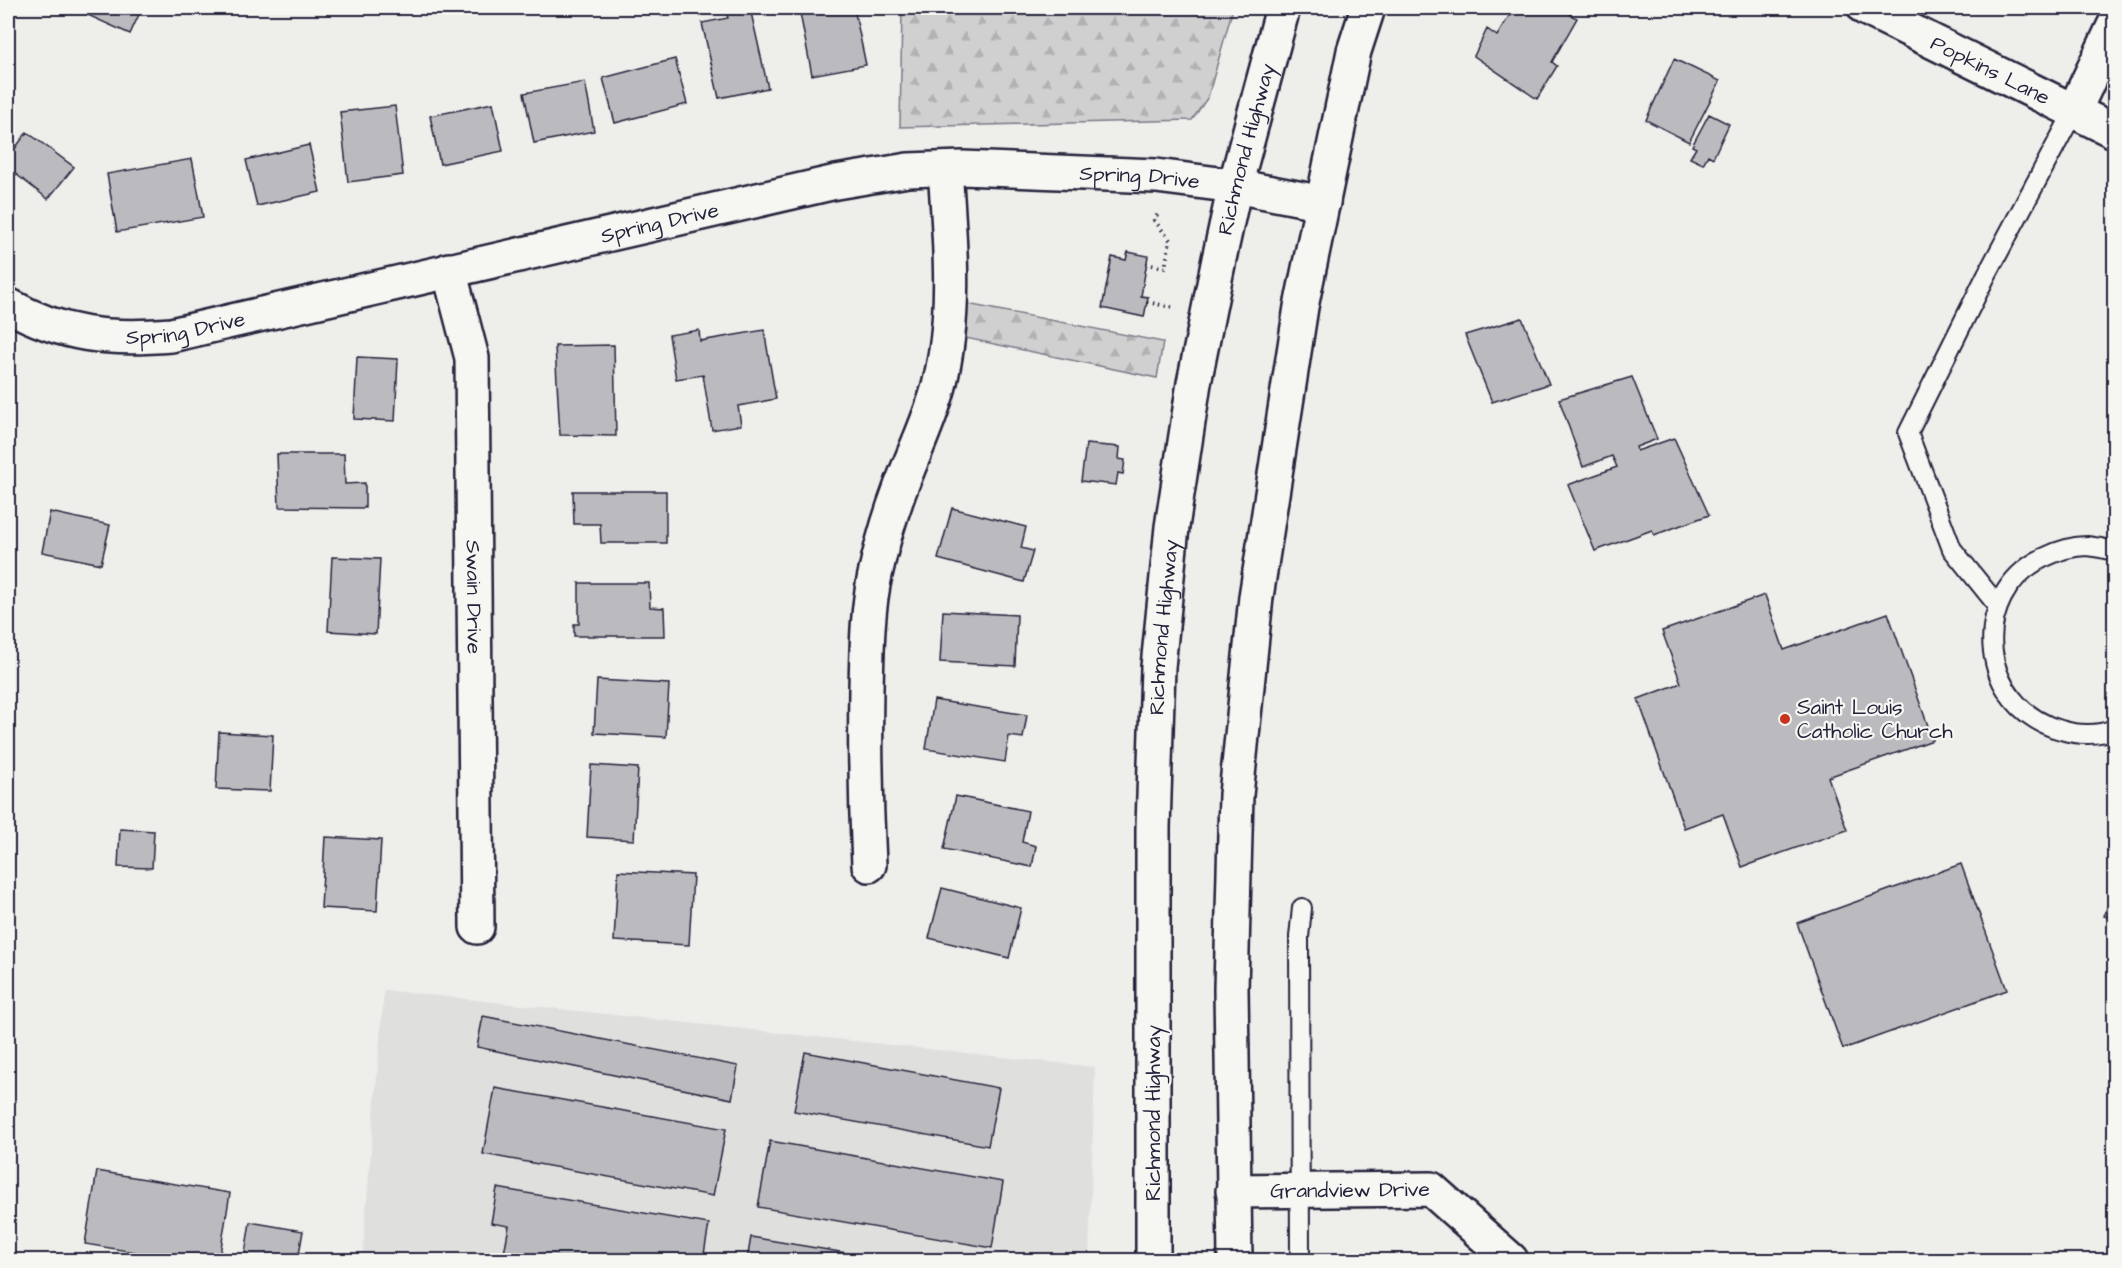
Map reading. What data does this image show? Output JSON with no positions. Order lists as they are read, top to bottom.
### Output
{
  "streets": {
    "main road": [
      "Popkins Lane",
      "Richmond Highway",
      "Spring Drive",
      "Swain Drive",
      "Grandview Drive"
    ]
  },
  "crossings": [
    ["Richmond Highway", "Spring Drive"],
    ["Spring Drive", "Swain Drive"]
  ],
  "places": ["Saint Louis Catholic Church"]
}
